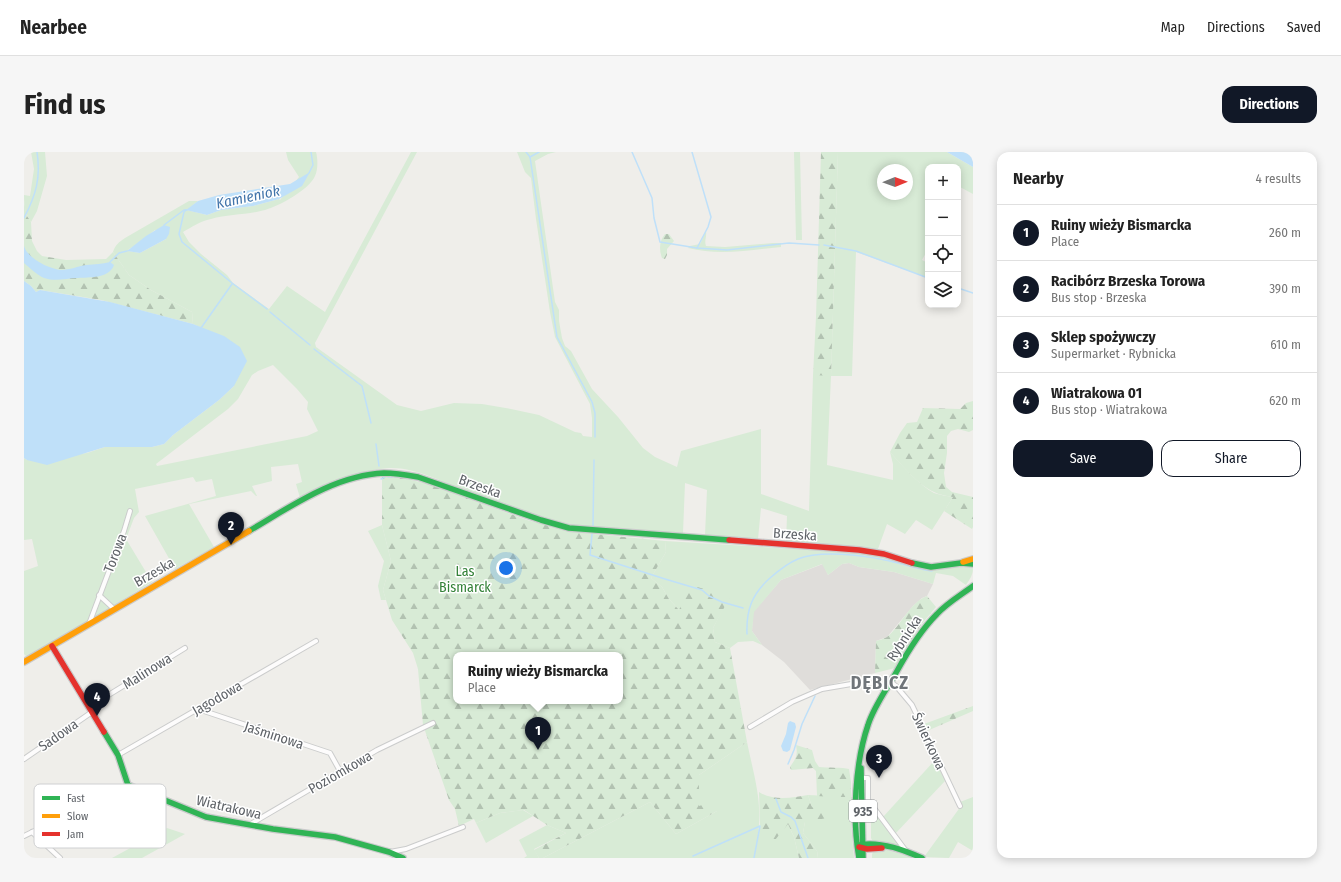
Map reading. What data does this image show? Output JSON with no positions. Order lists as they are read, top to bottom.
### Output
{
  "streets": {
    "street": [
      "Brzeska",
      "Torowa",
      "Rybnicka",
      "Malinowa",
      "Jagodowa",
      "Sadowa",
      "Jaśminowa",
      "Świerkowa",
      "Poziomkowa",
      "Wiatrakowa",
      "935"
    ]
  },
  "crossings": [
    ["Brzeska", "Torowa"],
    ["Rybnicka", "Świerkowa"],
    ["Malinowa", "Sadowa"],
    ["Jagodowa", "Jaśminowa"],
    ["Jaśminowa", "Poziomkowa"],
    ["Poziomkowa", "Wiatrakowa"]
  ],
  "districts": ["DĘBICZ"],
  "water": ["Kamieniok"],
  "parks": ["Las Bismarck"],
  "legend": ["Fast", "Slow", "Jam"],
  "north": "right",
  "page": {
    "header": "Nearbee",
    "nav": ["Map", "Directions", "Saved"],
    "buttons": [
      "Directions",
      ["Save", "Share"]
    ],
    "title": "Find us",
    "heading": ["Nearby", "4 results"],
    "map_buttons": ["+", "−"],
    "list": [
      {
        "mark": "1",
        "name": "Ruiny wieży Bismarcka",
        "note": "Place",
        "value": "260 m"
      },
      {
        "mark": "2",
        "name": "Racibórz Brzeska Torowa",
        "note": "Bus stop · Brzeska",
        "value": "390 m"
      },
      {
        "mark": "3",
        "name": "Sklep spożywczy",
        "note": "Supermarket · Rybnicka",
        "value": "610 m"
      },
      {
        "mark": "4",
        "name": "Wiatrakowa 01",
        "note": "Bus stop · Wiatrakowa",
        "value": "620 m"
      }
    ],
    "pins": [
      "2",
      "4",
      "1",
      "3"
    ],
    "popup": ["Ruiny wieży Bismarcka", "Place"]
  }
}
